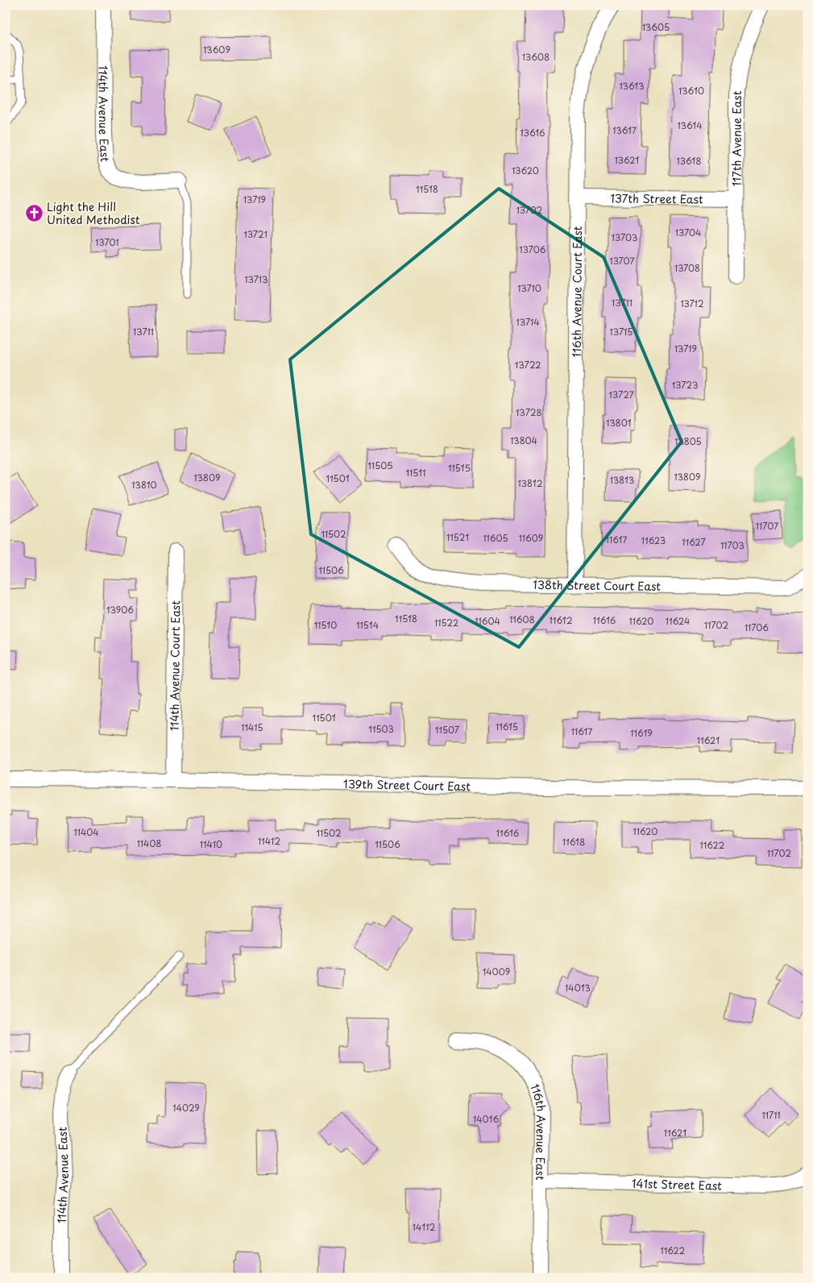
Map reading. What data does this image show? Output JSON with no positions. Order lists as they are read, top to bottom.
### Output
{
  "streets": {
    "street": [
      "114th Avenue East",
      "117th Avenue East",
      "137th Street East",
      "116th Avenue Court East",
      "138th Street Court East",
      "114th Avenue Court East",
      "139th Street Court East",
      "116th Avenue East",
      "141st Street East"
    ]
  },
  "crossings": [
    ["117th Avenue East", "137th Street East"],
    ["137th Street East", "116th Avenue Court East"],
    ["116th Avenue Court East", "138th Street Court East"],
    ["114th Avenue Court East", "139th Street Court East"],
    ["116th Avenue East", "141st Street East"]
  ],
  "places": {
    "church": ["Light the Hill United Methodist"]
  },
  "house_numbers": [
    "13605",
    "13609",
    "13608",
    "13613",
    "13610",
    "13614",
    "13617",
    "13616",
    "13621",
    "13618",
    "13620",
    "11518",
    "13719",
    "13702",
    "13704",
    "13721",
    "13703",
    "13701",
    "13706",
    "13707",
    "13708",
    "13713",
    "13710",
    "13711",
    "13712",
    "13714",
    "13711",
    "13715",
    "13719",
    "13722",
    "13723",
    "13727",
    "13728",
    "13801",
    "13804",
    "13805",
    "11505",
    "11515",
    "11511",
    "13809",
    "13809",
    "11501",
    "13813",
    "13812",
    "13810",
    "11707",
    "11502",
    "11521",
    "11605",
    "11609",
    "11617",
    "11623",
    "11627",
    "11703",
    "11506",
    "13906",
    "11518",
    "11608",
    "11612",
    "11616",
    "11604",
    "11620",
    "11624",
    "11522",
    "11510",
    "11514",
    "11702",
    "11706",
    "11501",
    "11615",
    "11415",
    "11503",
    "11507",
    "11617",
    "11619",
    "11621",
    "11620",
    "11404",
    "11502",
    "11616",
    "11412",
    "11618",
    "11408",
    "11410",
    "11506",
    "11622",
    "11702",
    "14009",
    "14013",
    "14029",
    "11711",
    "14016",
    "11621",
    "14112",
    "11622"
  ]
}
